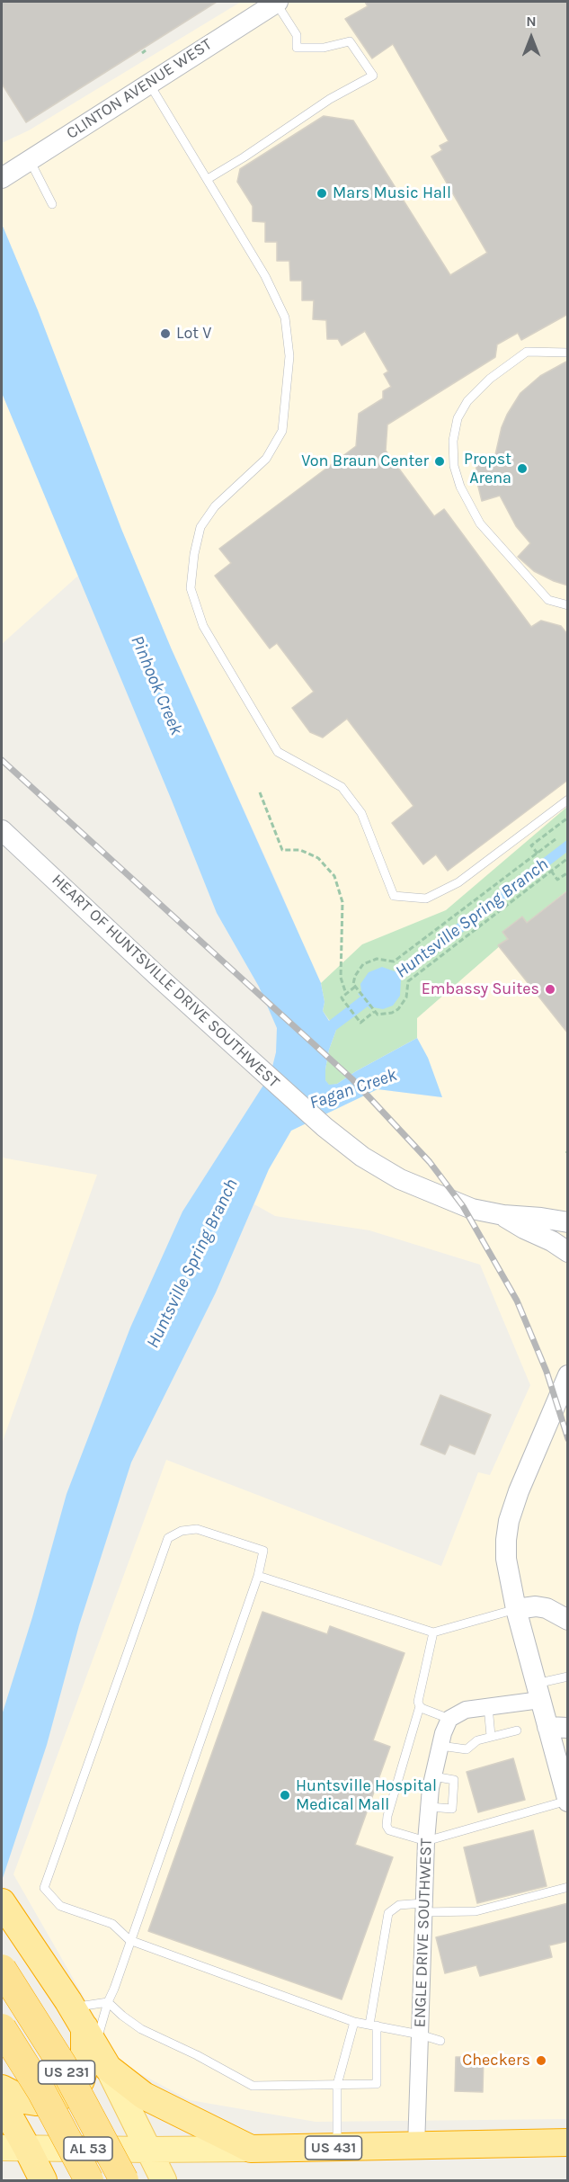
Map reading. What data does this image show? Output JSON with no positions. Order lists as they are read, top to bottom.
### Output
{
  "streets": {
    "highway": ["US 231", "US 431"],
    "main road": ["AL 53"],
    "street": ["CLINTON AVENUE WEST", "HEART OF HUNTSVILLE DRIVE SOUTHWEST", "ENGLE DRIVE SOUTHWEST"]
  },
  "crossings": [
    ["ENGLE DRIVE SOUTHWEST", "US 431"]
  ],
  "water": ["Pinhook Creek", "Huntsville Spring Branch", "Fagan Creek"],
  "places": [
    "Mars Music Hall",
    "Lot V",
    "Von Braun Center",
    "Propst Arena",
    "Embassy Suites",
    "Huntsville Hospital Medical Mall",
    "Checkers"
  ],
  "north": "top"
}
